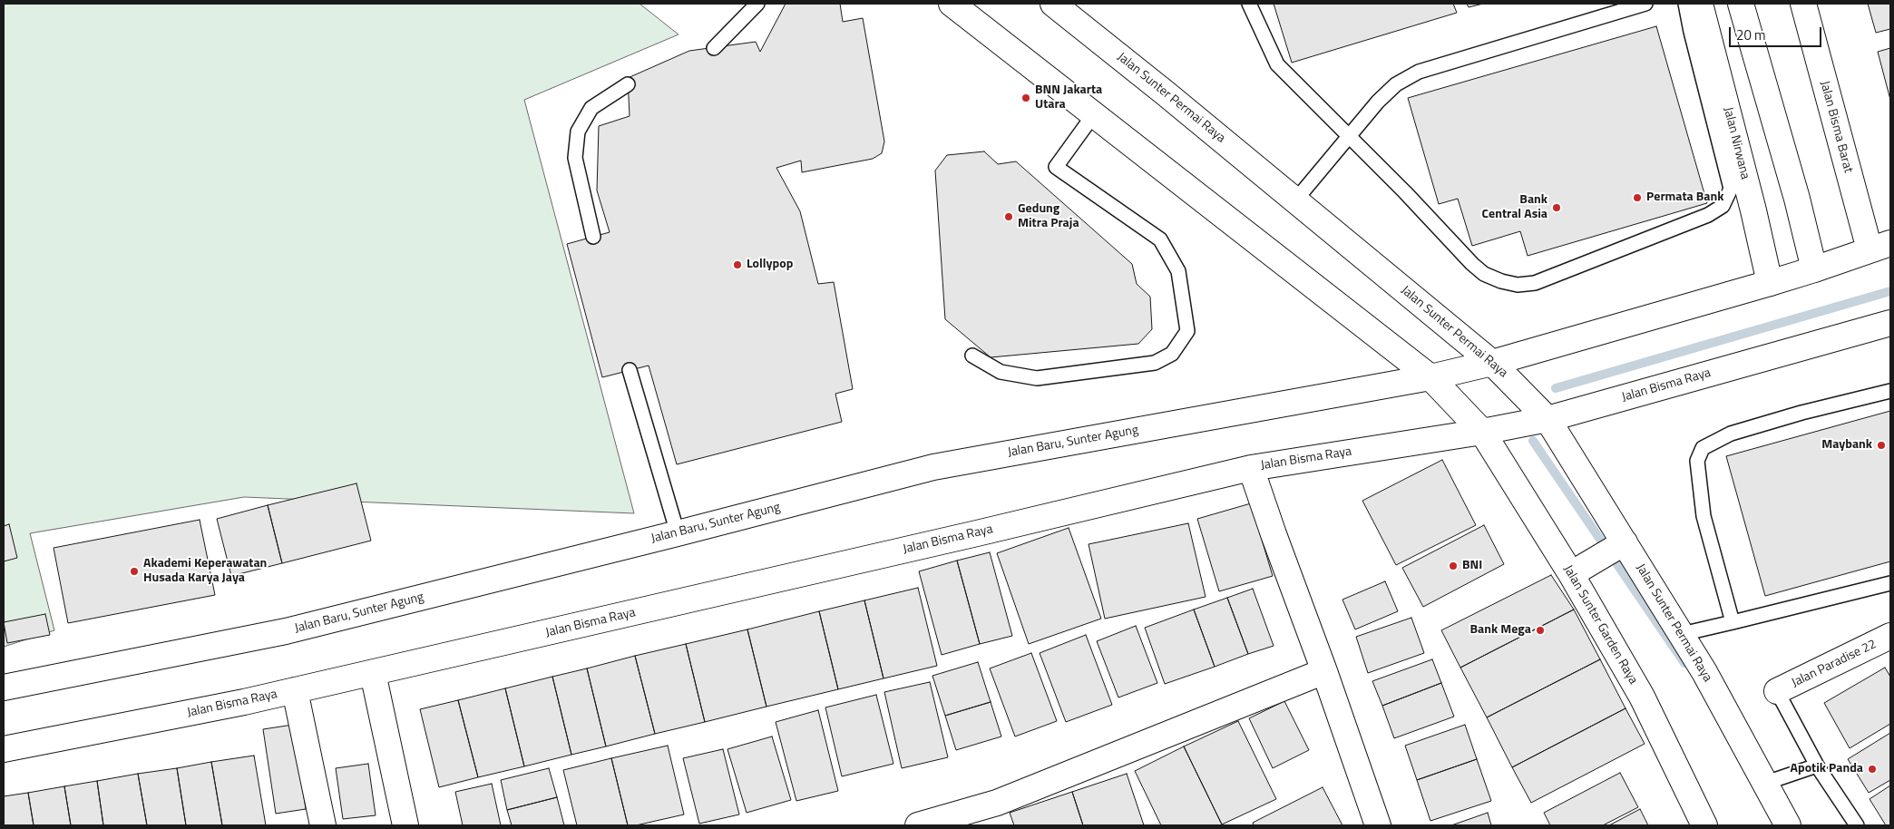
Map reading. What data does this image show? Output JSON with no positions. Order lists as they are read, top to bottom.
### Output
{
  "streets": {
    "street": [
      "Jalan Sunter Permai Raya",
      "Jalan Bisma Barat",
      "Jalan Nirwana",
      "Jalan Bisma Raya",
      "Jalan Baru, Sunter Agung",
      "Jalan Sunter Garden Raya",
      "Jalan Paradise 22"
    ]
  },
  "crossings": [
    ["Jalan Sunter Permai Raya", "Jalan Bisma Raya"],
    ["Jalan Bisma Raya", "Jalan Sunter Garden Raya"]
  ],
  "places": [
    "BNN Jakarta Utara",
    "Permata Bank",
    "Bank Central Asia",
    "Gedung Mitra Praja",
    "Lollypop",
    "Maybank",
    "BNI",
    "Akademi Keperawatan Husada Karya Jaya",
    "Bank Mega",
    "Apotik Panda"
  ],
  "scale_bar": "20 m"
}
